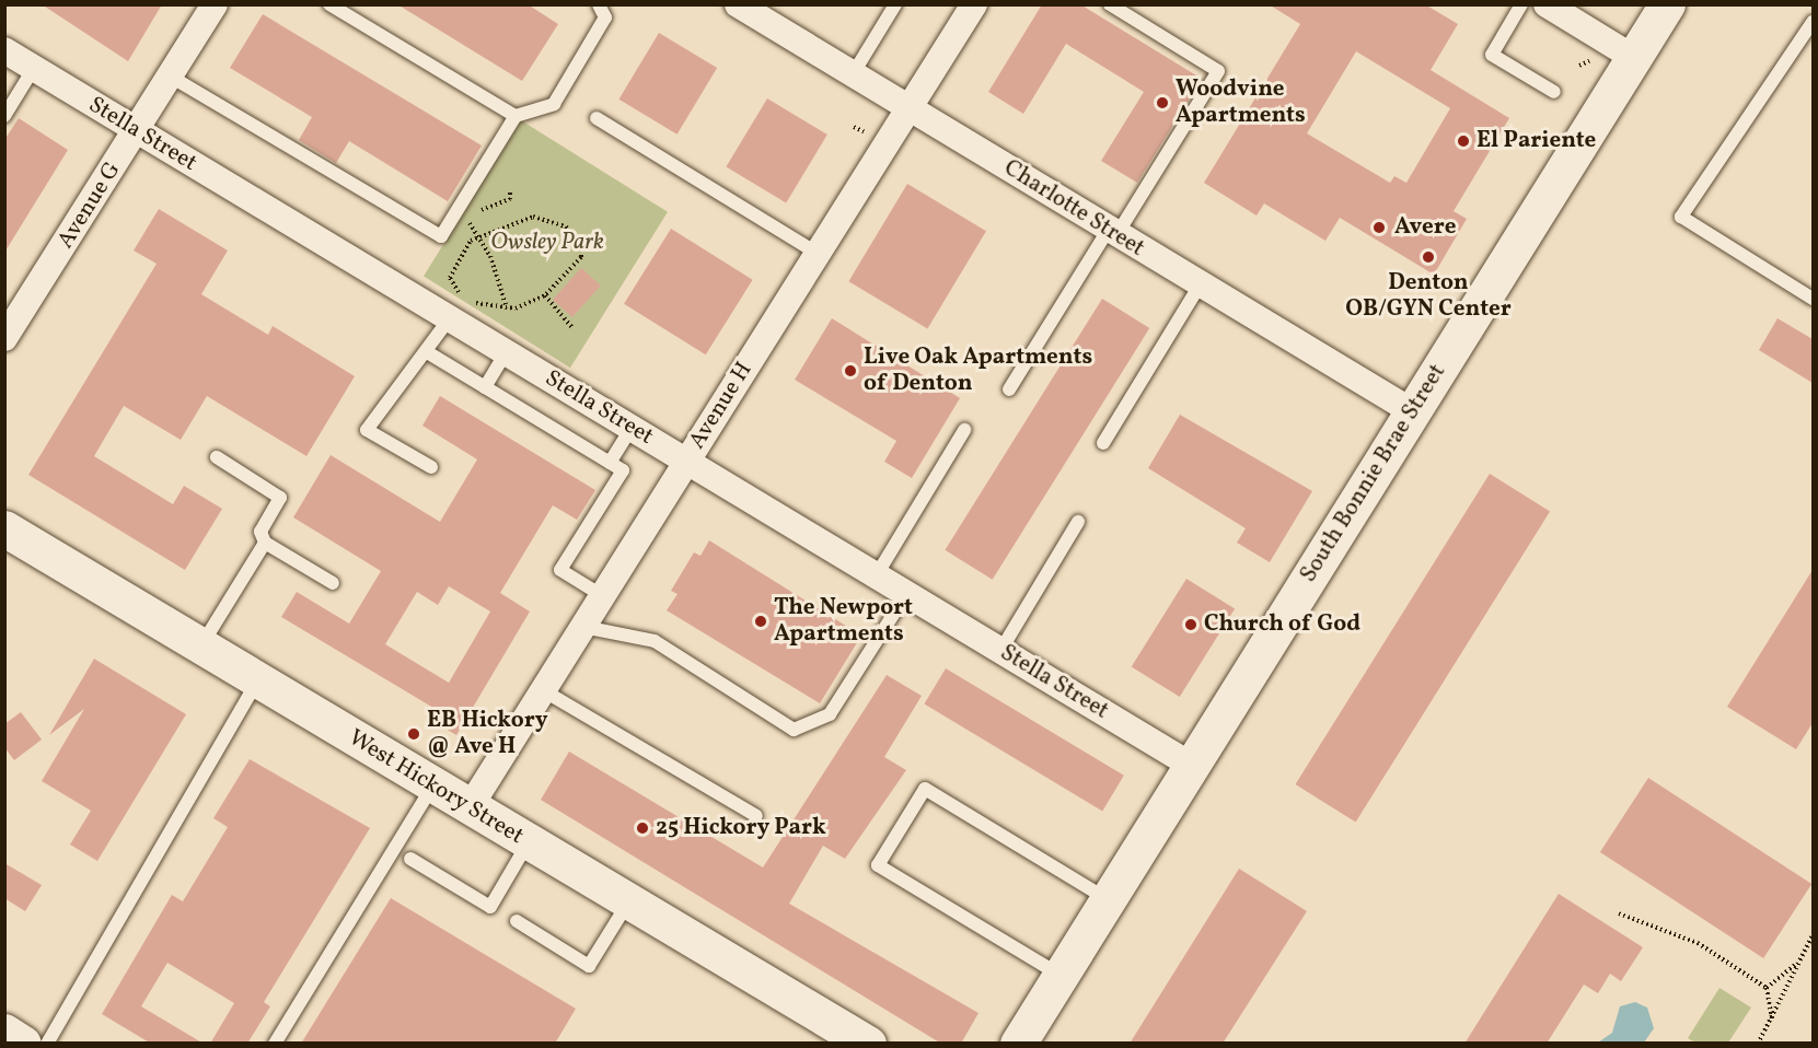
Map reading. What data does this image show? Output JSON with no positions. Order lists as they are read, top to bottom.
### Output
{
  "streets": {
    "main road": ["South Bonnie Brae Street", "West Hickory Street"],
    "street": [
      "Stella Street",
      "Avenue G",
      "Charlotte Street",
      "Avenue H"
    ]
  },
  "crossings": [
    ["Stella Street", "Avenue G"],
    ["Stella Street", "Avenue H"],
    ["Stella Street", "South Bonnie Brae Street"],
    ["Charlotte Street", "Avenue H"],
    ["Charlotte Street", "South Bonnie Brae Street"],
    ["Avenue H", "West Hickory Street"]
  ],
  "parks": ["Owsley Park"],
  "places": [
    "Woodvine Apartments",
    "El Pariente",
    "Avere",
    "Denton OB/GYN Center",
    "Live Oak Apartments of Denton",
    "The Newport Apartments",
    "Church of God",
    "EB Hickory @ Ave H",
    "25 Hickory Park"
  ]
}
